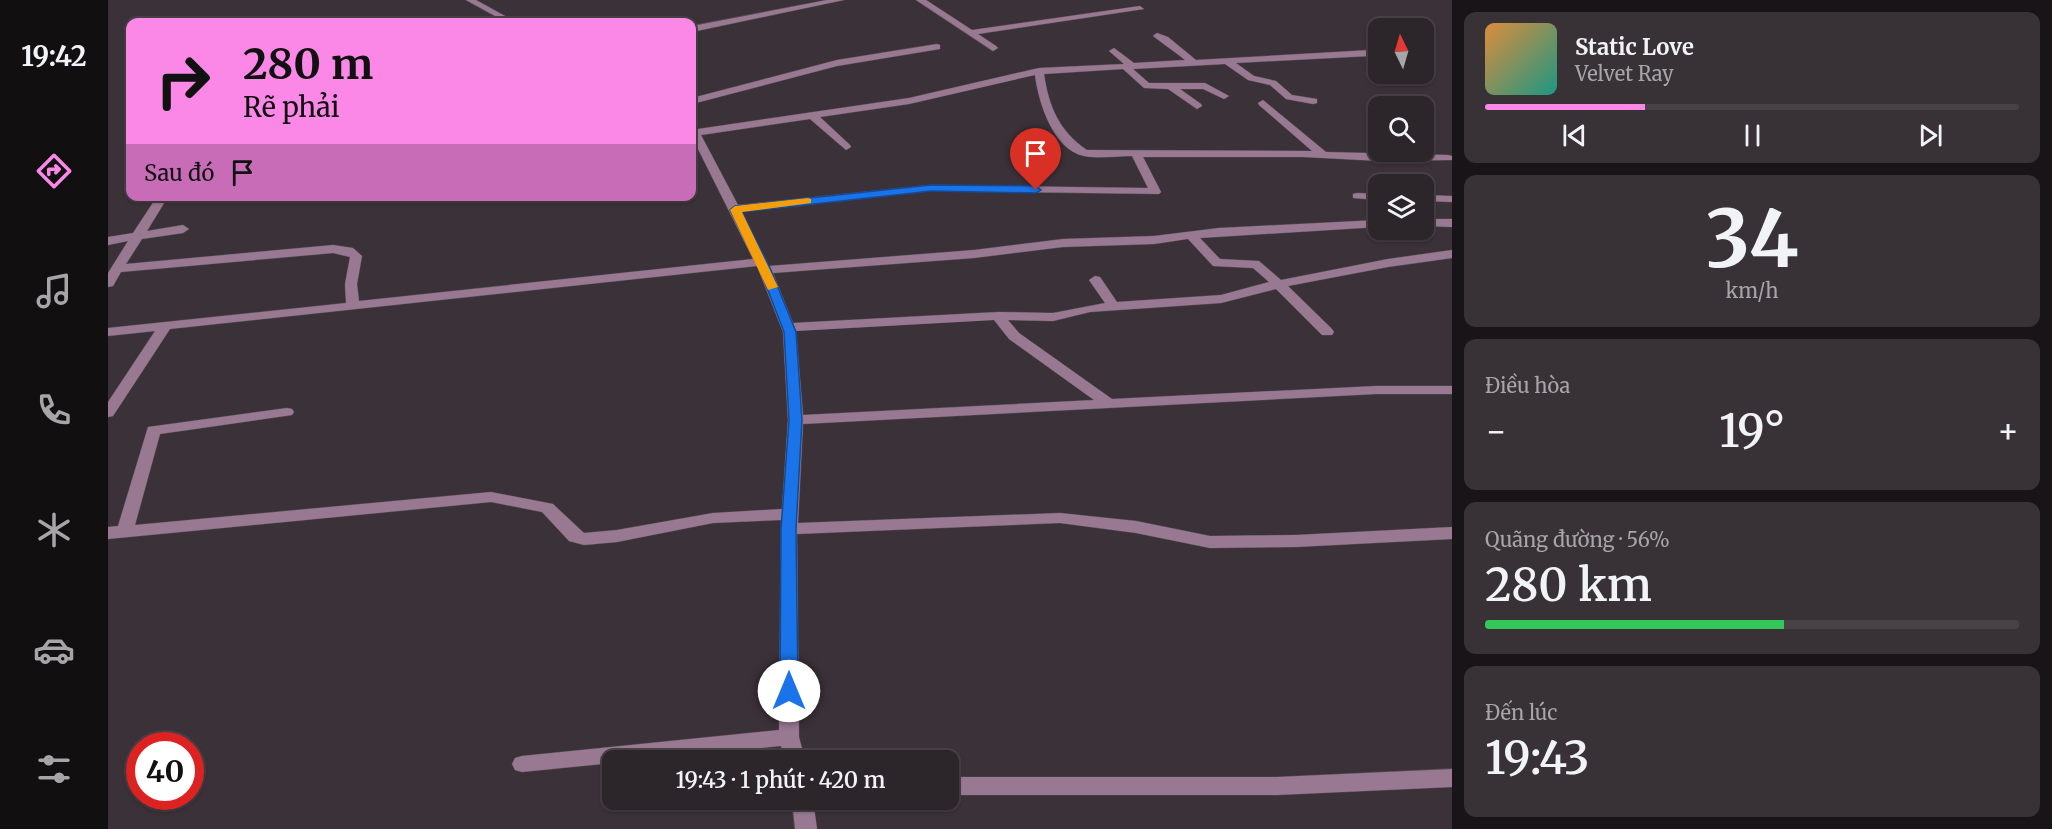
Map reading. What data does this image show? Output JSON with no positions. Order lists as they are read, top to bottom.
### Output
{
  "north": "top",
  "page": {
    "tabs": "19:42",
    "turn": ["280 m", "Rẽ phải"],
    "song": ["Static Love", "Velvet Ray"],
    "then": "Sau đó",
    "tile": [
      ["34", "km/h"],
      "Điều hòa",
      ["Quãng đường · 56%", "280 km"],
      ["Đến lúc", "19:43"]
    ],
    "heat": ["−", "19°", "+"],
    "limit": "40",
    "trip": "19:43 · 1 phút · 420 m"
  }
}
